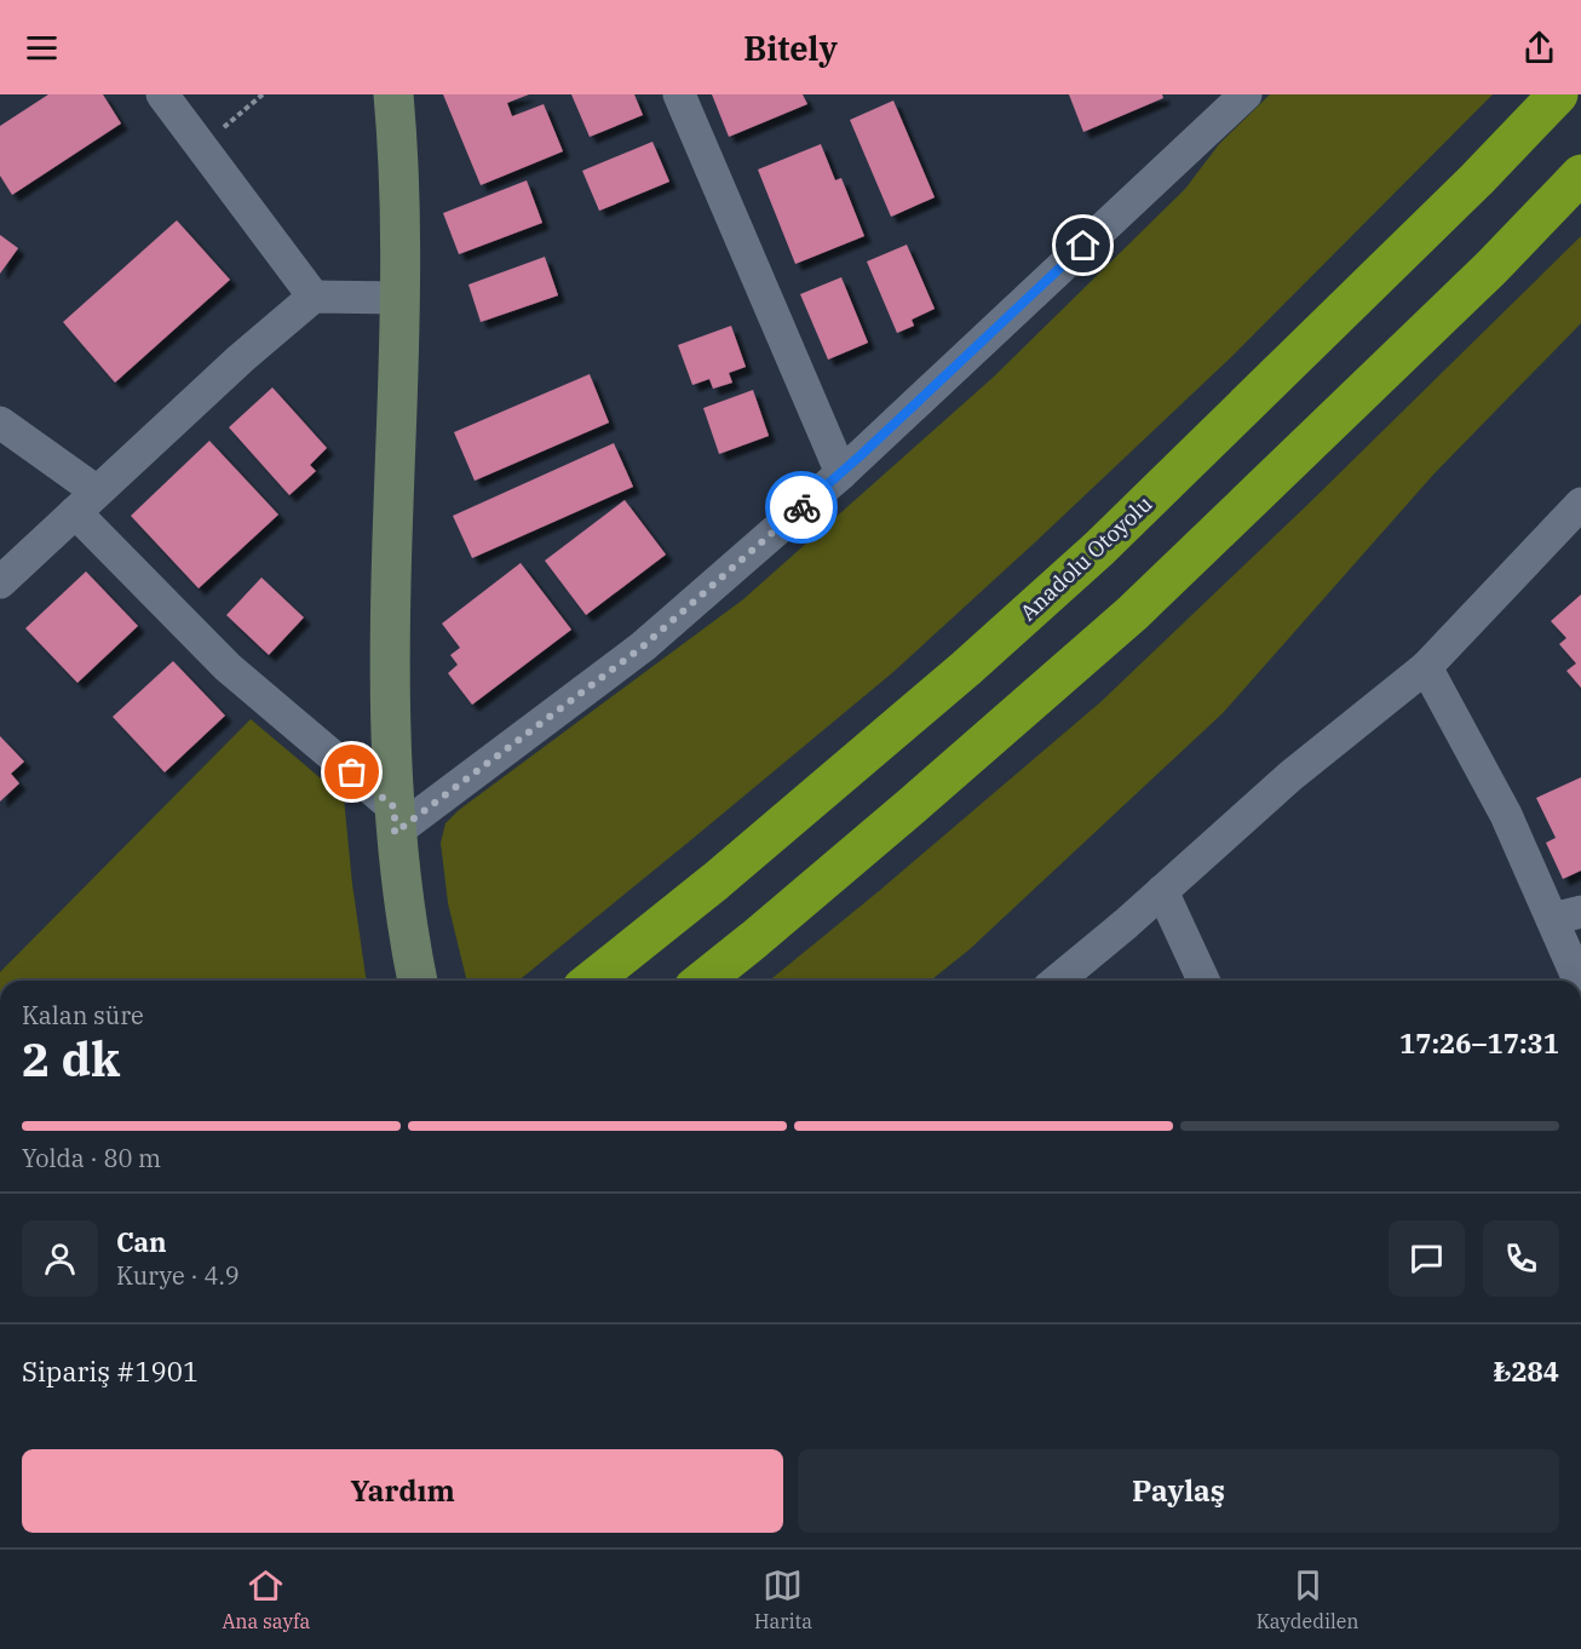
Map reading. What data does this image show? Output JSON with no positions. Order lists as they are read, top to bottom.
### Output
{
  "streets": {
    "highway": ["Anadolu Otoyolu"]
  },
  "page": {
    "header": "Bitely",
    "heading": ["2 dk", "Kalan süre", "17:26–17:31"],
    "panel": [
      "Can",
      "Kurye · 4.9",
      "Sipariş #1901",
      "₺284"
    ],
    "bar": "Yolda · 80 m",
    "buttons": ["Yardım", "Paylaş"],
    "tabs": ["Ana sayfa", "Harita", "Kaydedilen"]
  }
}
